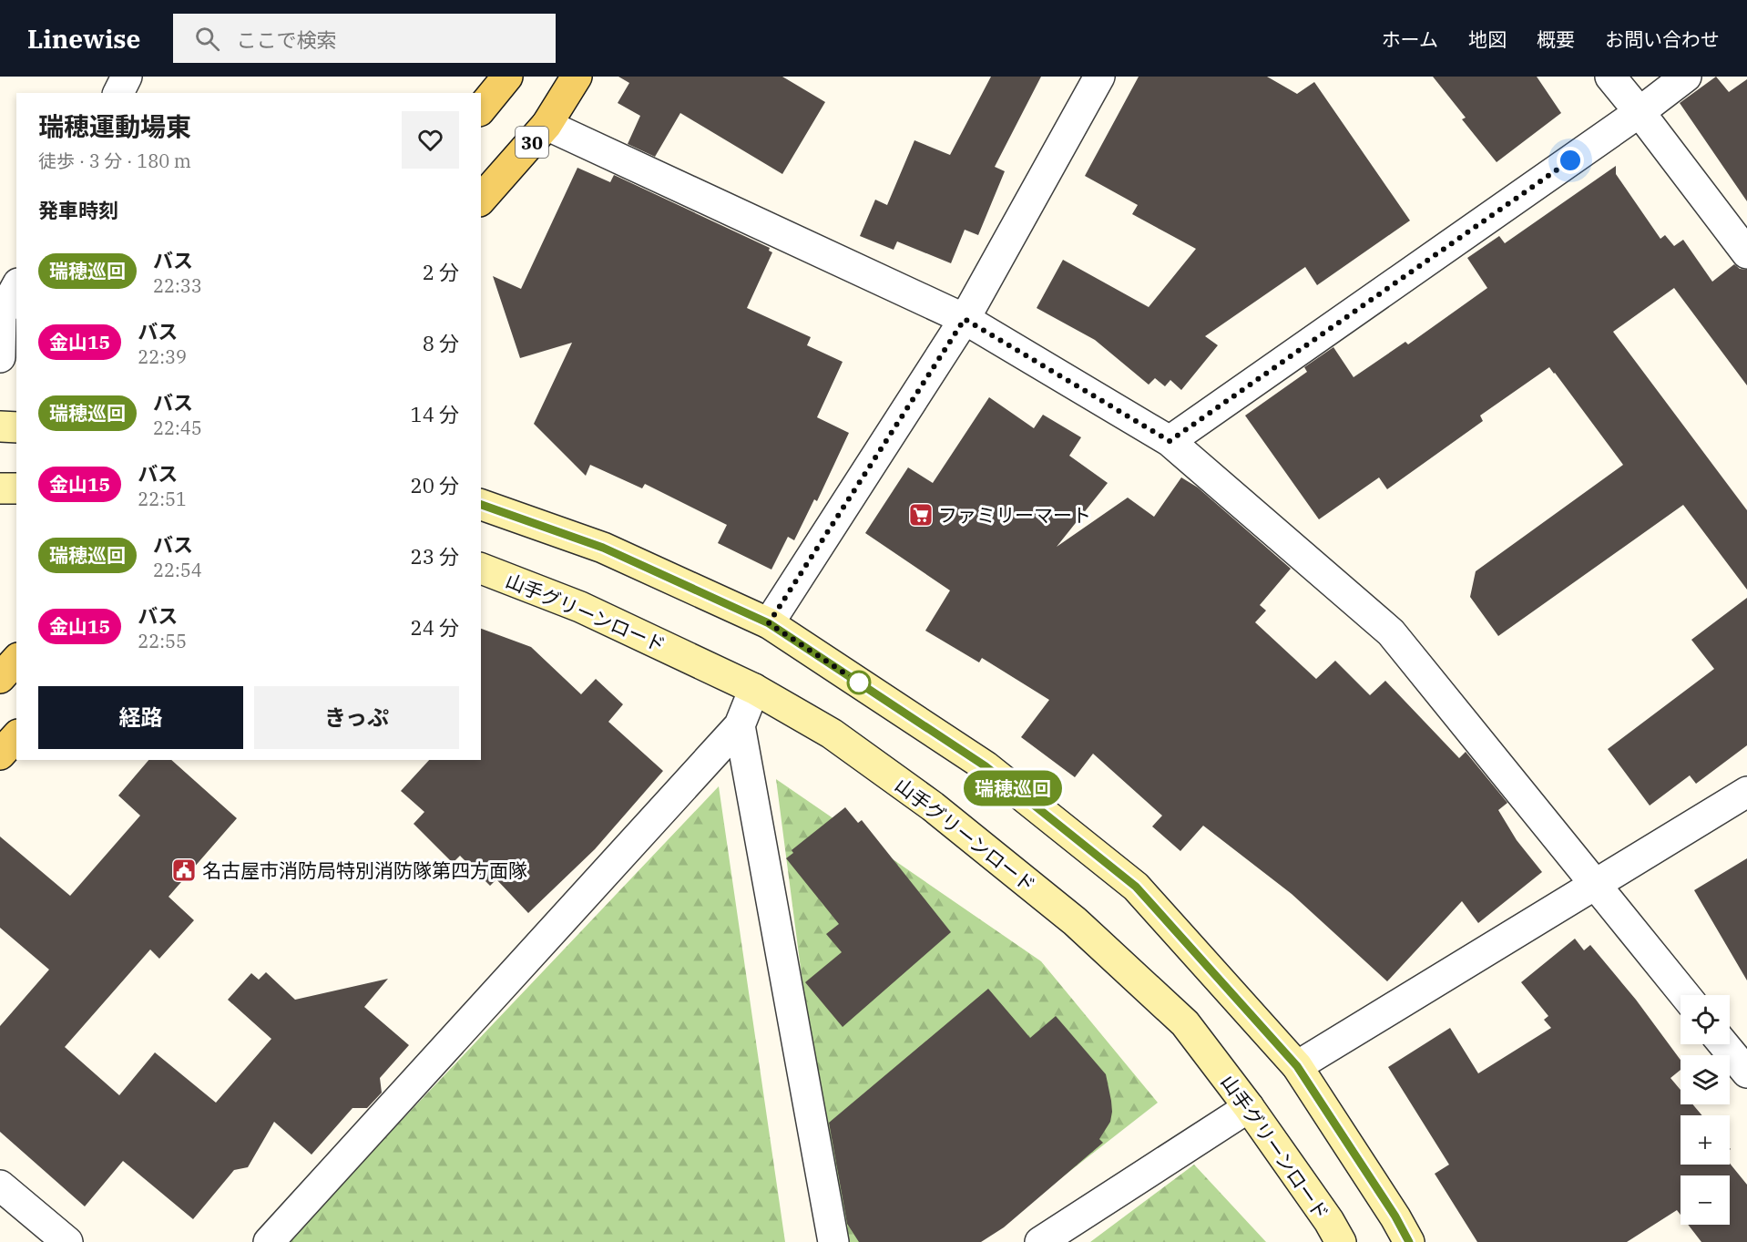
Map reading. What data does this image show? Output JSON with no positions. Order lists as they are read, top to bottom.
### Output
{
  "streets": {
    "main road": ["30"],
    "street": ["山手グリーンロード"]
  },
  "places": {
    "supermarket": ["ファミリーマート"],
    "public building": ["名古屋市消防局特別消防隊第四方面隊"]
  },
  "lines": ["bus line 瑞穂巡回"],
  "page": {
    "header": "Linewise",
    "search": "ここで検索",
    "nav": [
      "ホーム",
      "地図",
      "概要",
      "お問い合わせ"
    ],
    "on_map": "瑞穂巡回",
    "heading": [
      ["瑞穂運動場東", "徒歩 · 3 分 · 180 m"],
      "発車時刻"
    ],
    "list": [
      {
        "mark": "瑞穂巡回",
        "name": "バス",
        "note": "22:33",
        "value": "2 分"
      },
      {
        "mark": "金山15",
        "name": "バス",
        "note": "22:39",
        "value": "8 分"
      },
      {
        "mark": "瑞穂巡回",
        "name": "バス",
        "note": "22:45",
        "value": "14 分"
      },
      {
        "mark": "金山15",
        "name": "バス",
        "note": "22:51",
        "value": "20 分"
      },
      {
        "mark": "瑞穂巡回",
        "name": "バス",
        "note": "22:54",
        "value": "23 分"
      },
      {
        "mark": "金山15",
        "name": "バス",
        "note": "22:55",
        "value": "24 分"
      }
    ],
    "buttons": ["経路", "きっぷ"],
    "map_buttons": ["+", "−"]
  }
}
